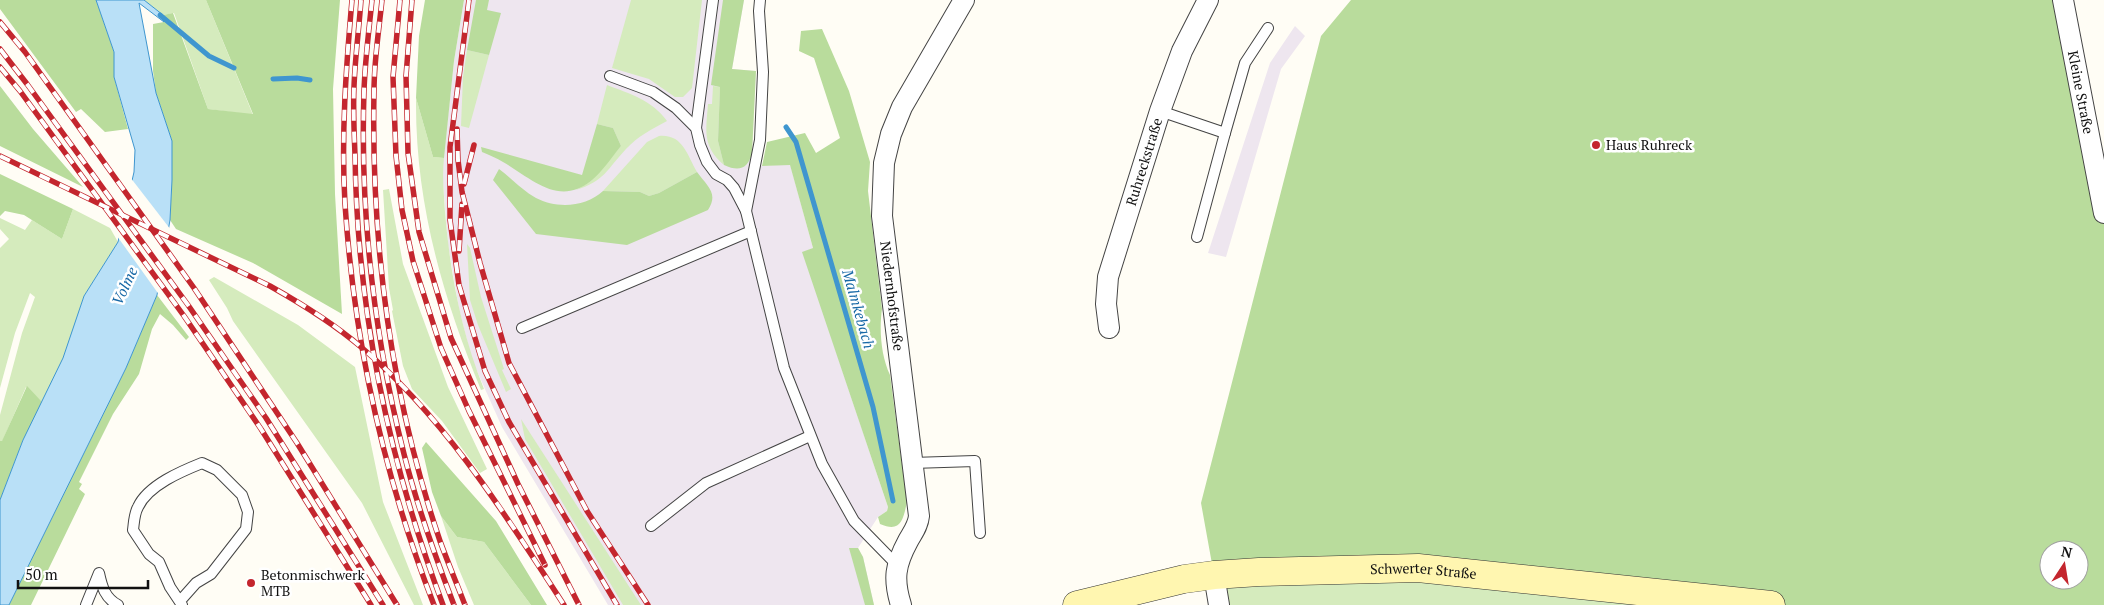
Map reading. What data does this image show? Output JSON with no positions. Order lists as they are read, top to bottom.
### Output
{
  "streets": {
    "main road": ["Schwerter Straße"],
    "street": ["Kleine Straße", "Ruhreckstraße", "Niedernhofstraße"]
  },
  "water": ["Volme", "Malmkebach"],
  "places": ["Haus Ruhreck", "Betonmischwerk MTB"],
  "scale_bar": "50 m",
  "north": "top"
}
